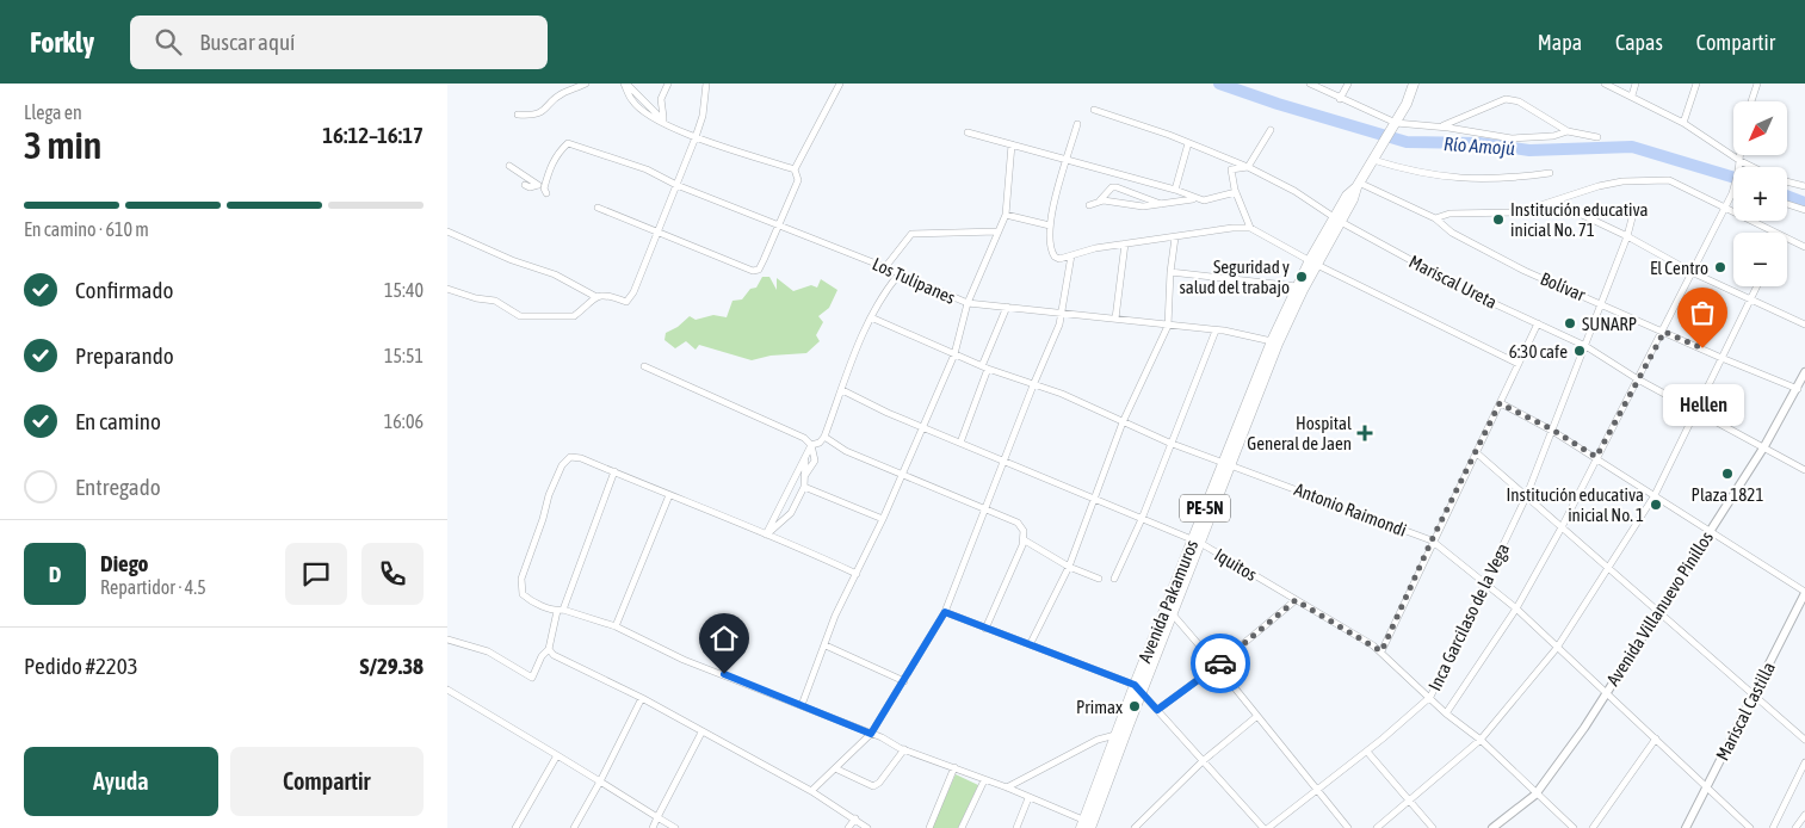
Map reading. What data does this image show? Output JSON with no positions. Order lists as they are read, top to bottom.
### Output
{
  "streets": {
    "highway": ["PE-5N", "Avenida Pakamuros"],
    "street": [
      "Los Tulipanes",
      "Mariscal Ureta",
      "Bolívar",
      "Antonio Raimondi",
      "Iquitos",
      "Avenida Villanuevo Pinillos",
      "Inca Garcilaso de la Vega",
      "Mariscal Castilla"
    ]
  },
  "crossings": [
    ["Los Tulipanes", "Avenida Pakamuros"],
    ["Mariscal Ureta", "Avenida Pakamuros"],
    ["Mariscal Ureta", "Avenida Villanuevo Pinillos"],
    ["Mariscal Ureta", "Inca Garcilaso de la Vega"],
    ["Bolívar", "Avenida Pakamuros"],
    ["Bolívar", "Avenida Villanuevo Pinillos"],
    ["Bolívar", "Inca Garcilaso de la Vega"],
    ["PE-5N", "Avenida Pakamuros"],
    ["Antonio Raimondi", "Avenida Pakamuros"],
    ["Antonio Raimondi", "Avenida Villanuevo Pinillos"],
    ["Antonio Raimondi", "Inca Garcilaso de la Vega"],
    ["Antonio Raimondi", "Mariscal Castilla"],
    ["Iquitos", "Avenida Pakamuros"],
    ["Iquitos", "Avenida Villanuevo Pinillos"],
    ["Iquitos", "Inca Garcilaso de la Vega"]
  ],
  "water": ["Río Amojú"],
  "places": {
    "other": [
      "Institución educativa inicial No. 71",
      "El Centro",
      "Seguridad y salud del trabajo",
      "SUNARP",
      "Hellen",
      "6:30 cafe",
      "Plaza 1821",
      "Institución educativa inicial No. 1",
      "Primax"
    ],
    "health": ["Hospital General de Jaen"]
  },
  "north": "bottom left",
  "page": {
    "header": "Forkly",
    "search": "Buscar aquí",
    "nav": ["Mapa", "Capas", "Compartir"],
    "heading": ["3 min", "Llega en", "16:12–16:17"],
    "panel": [
      "Diego",
      "Repartidor · 4.5",
      "Pedido #2203",
      "S/29.38"
    ],
    "map_buttons": ["+", "−"],
    "bar": "En camino · 610 m",
    "list": [
      ["Confirmado", "15:40"],
      ["Preparando", "15:51"],
      ["En camino", "16:06"],
      "Entregado"
    ],
    "bubble": "Hellen",
    "round": "D",
    "buttons": ["Ayuda", "Compartir"]
  }
}
